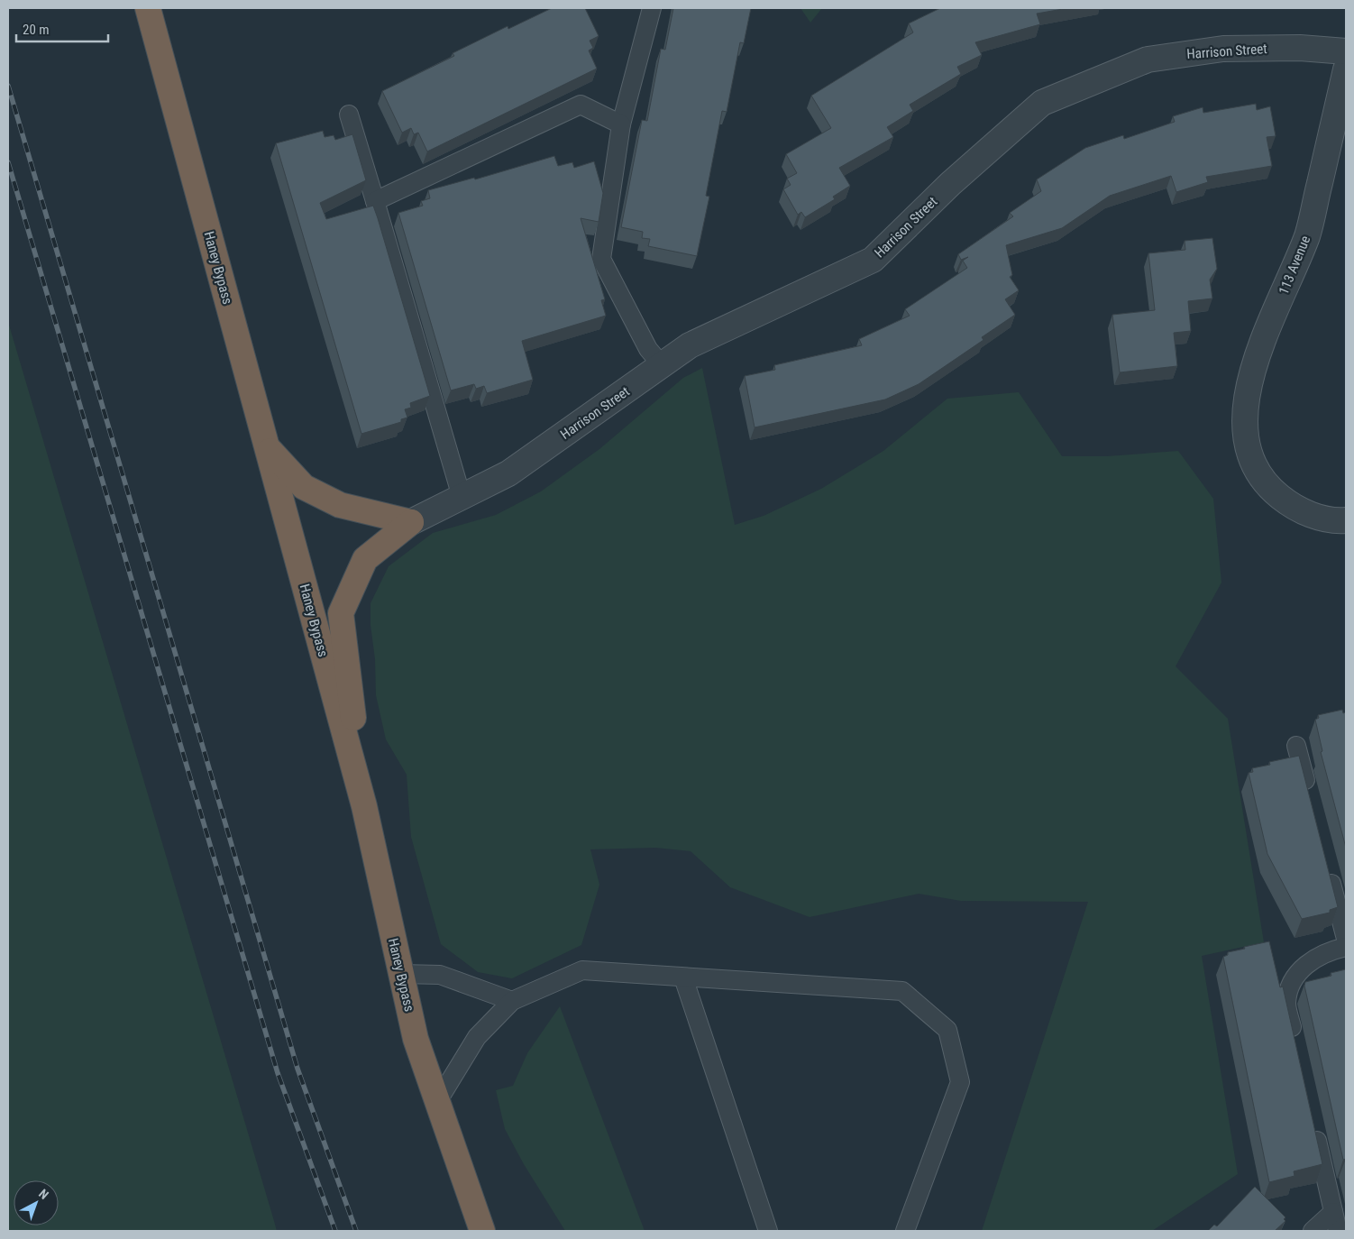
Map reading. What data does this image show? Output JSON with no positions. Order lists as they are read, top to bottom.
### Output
{
  "streets": {
    "highway": ["Haney Bypass"],
    "street": ["Harrison Street", "113 Avenue"]
  },
  "scale_bar": "20 m",
  "north": "top right"
}
